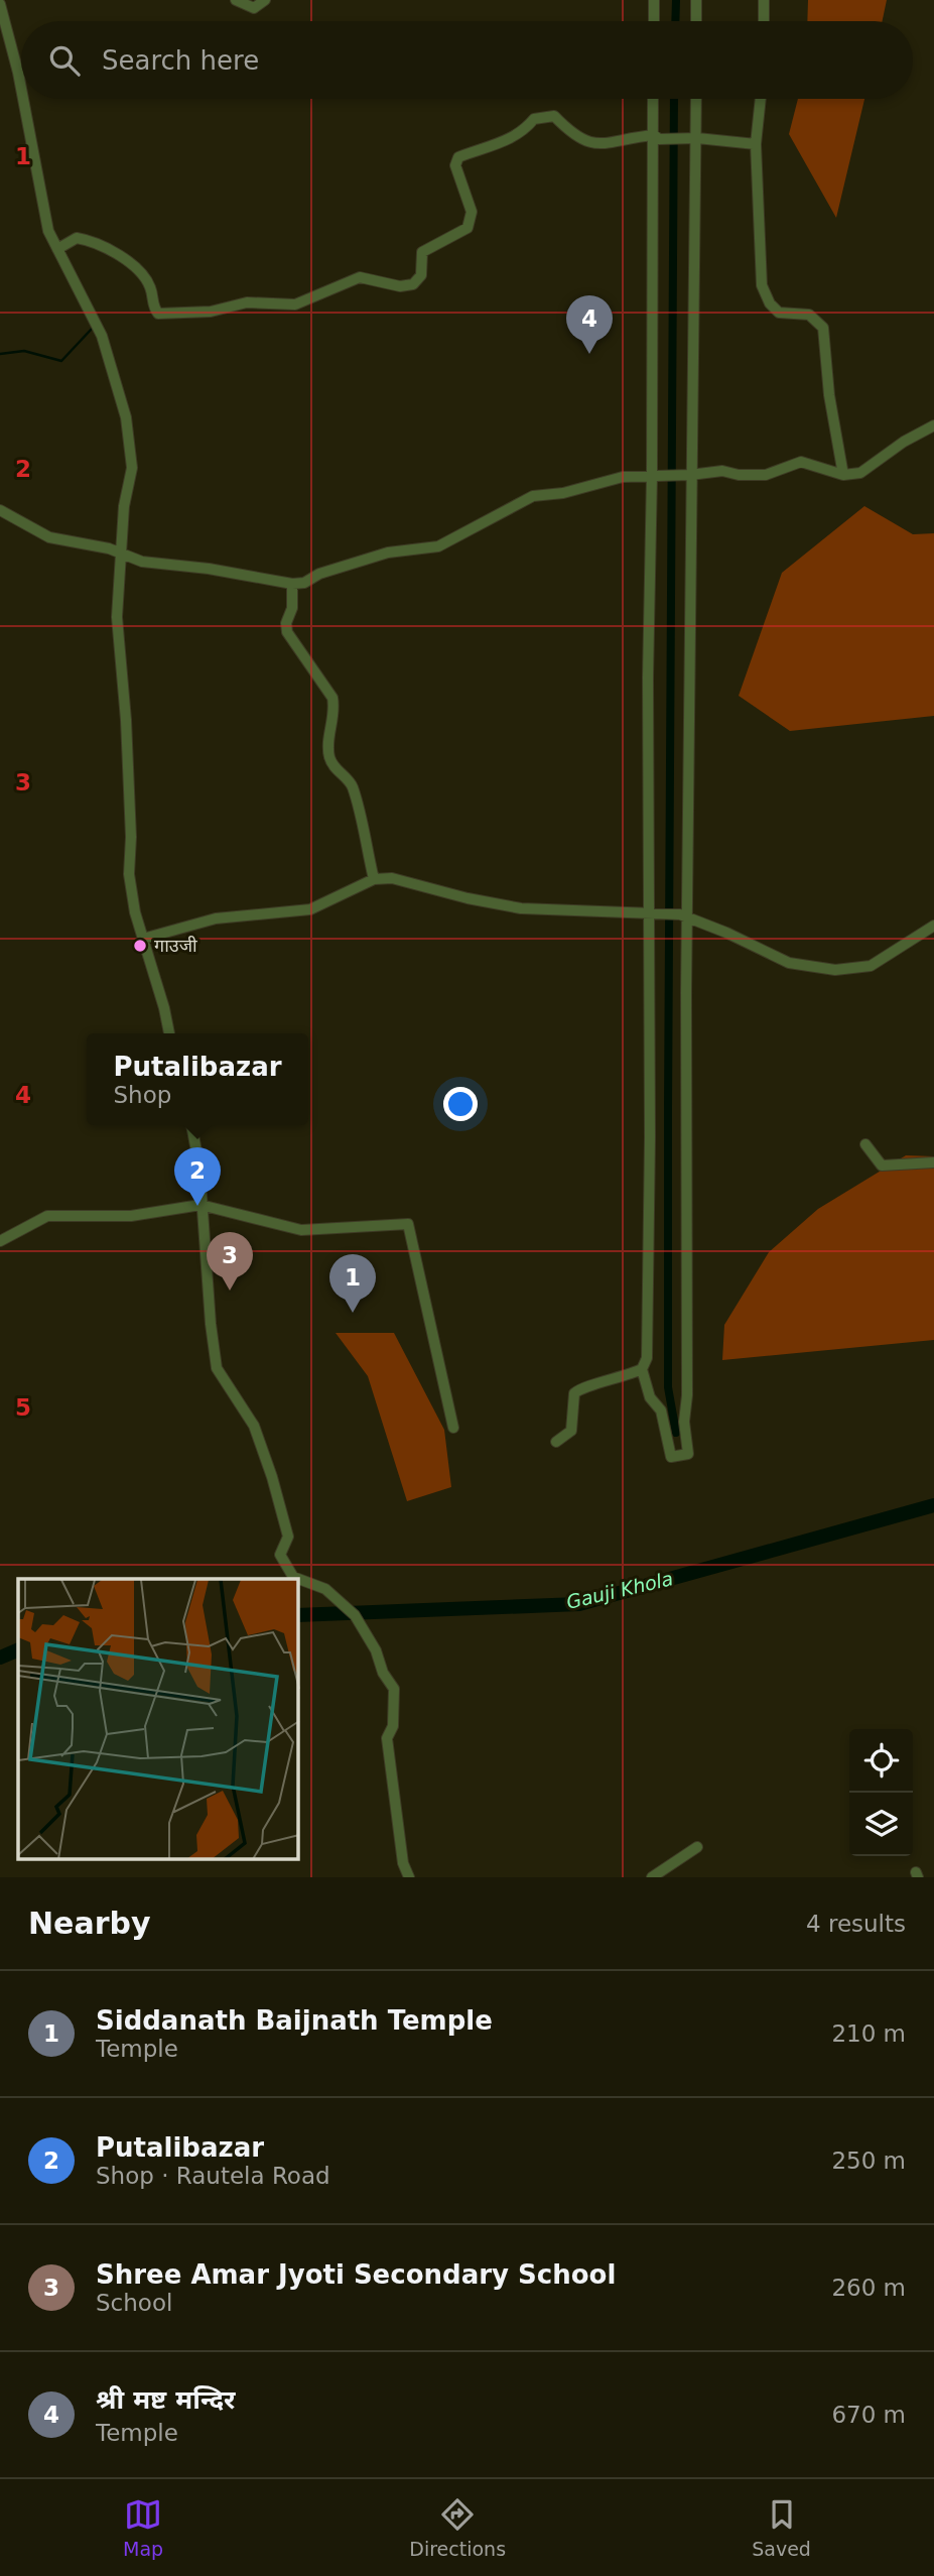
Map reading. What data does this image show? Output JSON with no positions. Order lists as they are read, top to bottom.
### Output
{
  "water": ["Gauji Khola"],
  "places": ["गाउजी"],
  "page": {
    "search": "Search here",
    "pins": [
      "4",
      "2",
      "3",
      "1"
    ],
    "popup": ["Putalibazar", "Shop"],
    "heading": ["Nearby", "4 results"],
    "list": [
      {
        "mark": "1",
        "name": "Siddanath Baijnath Temple",
        "note": "Temple",
        "value": "210 m"
      },
      {
        "mark": "2",
        "name": "Putalibazar",
        "note": "Shop · Rautela Road",
        "value": "250 m"
      },
      {
        "mark": "3",
        "name": "Shree Amar Jyoti Secondary School",
        "note": "School",
        "value": "260 m"
      },
      {
        "mark": "4",
        "name": "श्री मष्ट मन्दिर",
        "note": "Temple",
        "value": "670 m"
      }
    ],
    "nav": ["Map", "Directions", "Saved"]
  },
  "grid": {
    "rows": [
      "1",
      "2",
      "3",
      "4",
      "5"
    ]
  }
}
